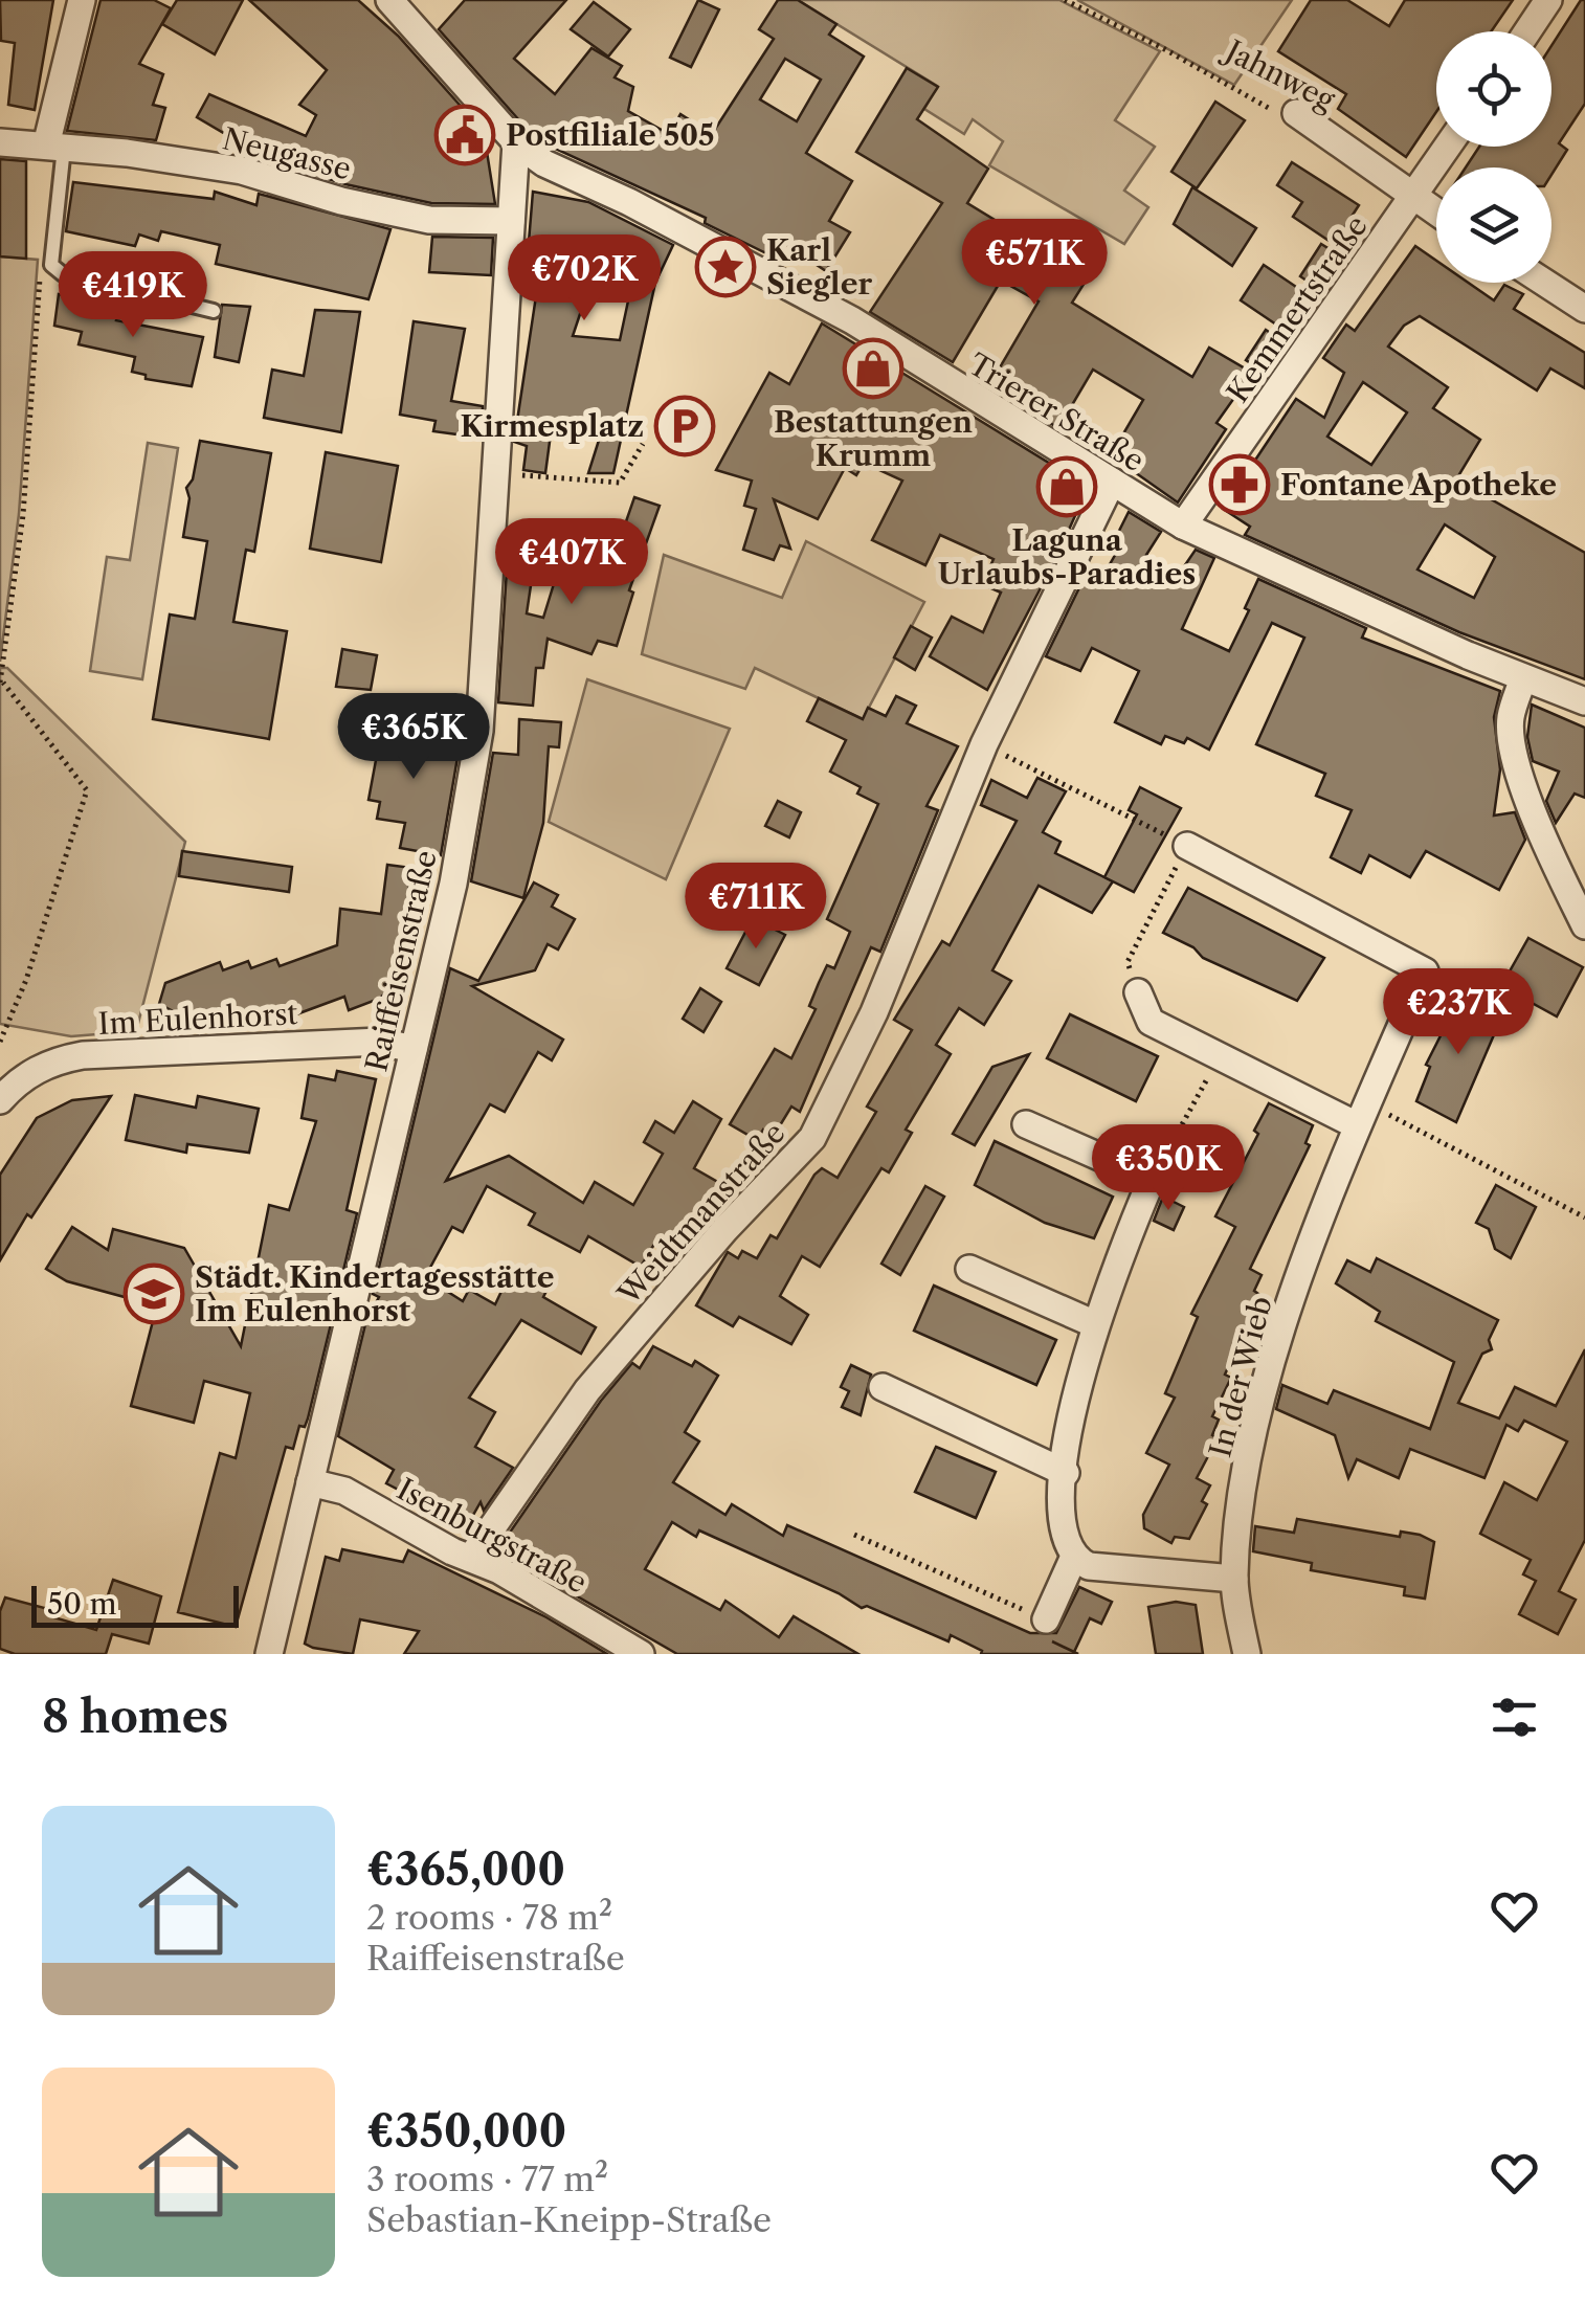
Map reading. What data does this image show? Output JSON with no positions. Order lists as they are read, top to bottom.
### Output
{
  "streets": {
    "street": [
      "Jahnweg",
      "Neugasse",
      "Kemmertstraße",
      "Trierer Straße",
      "Raiffeisenstraße",
      "Im Eulenhorst",
      "Weidtmanstraße",
      "In der Wieb",
      "Isenburgstraße"
    ]
  },
  "crossings": [
    ["Jahnweg", "Kemmertstraße"],
    ["Neugasse", "Raiffeisenstraße"],
    ["Kemmertstraße", "Trierer Straße"],
    ["Trierer Straße", "Raiffeisenstraße"],
    ["Trierer Straße", "Weidtmanstraße"],
    ["Raiffeisenstraße", "Im Eulenhorst"],
    ["Raiffeisenstraße", "Isenburgstraße"],
    ["Weidtmanstraße", "Isenburgstraße"]
  ],
  "places": {
    "public building": ["Postfiliale 505"],
    "place": ["Karl Siegler"],
    "shop": ["Bestattungen Krumm", "Laguna Urlaubs-Paradies"],
    "parking": ["Kirmesplatz"],
    "pharmacy": ["Fontane Apotheke"],
    "school or university": ["Städt. Kindertagesstätte Im Eulenhorst"]
  },
  "scale_bar": "50 m",
  "page": {
    "price": [
      "€571K",
      "€702K",
      "€419K",
      "€407K",
      "€365K",
      "€711K",
      "€237K",
      "€350K"
    ],
    "scale": "50 m",
    "heading": "8 homes",
    "list": [
      {
        "name": "€365,000",
        "note": "2 rooms · 78 m² · Raiffeisenstraße"
      },
      {
        "name": "€350,000",
        "note": "3 rooms · 77 m² · Sebastian-Kneipp-Straße"
      }
    ]
  }
}
